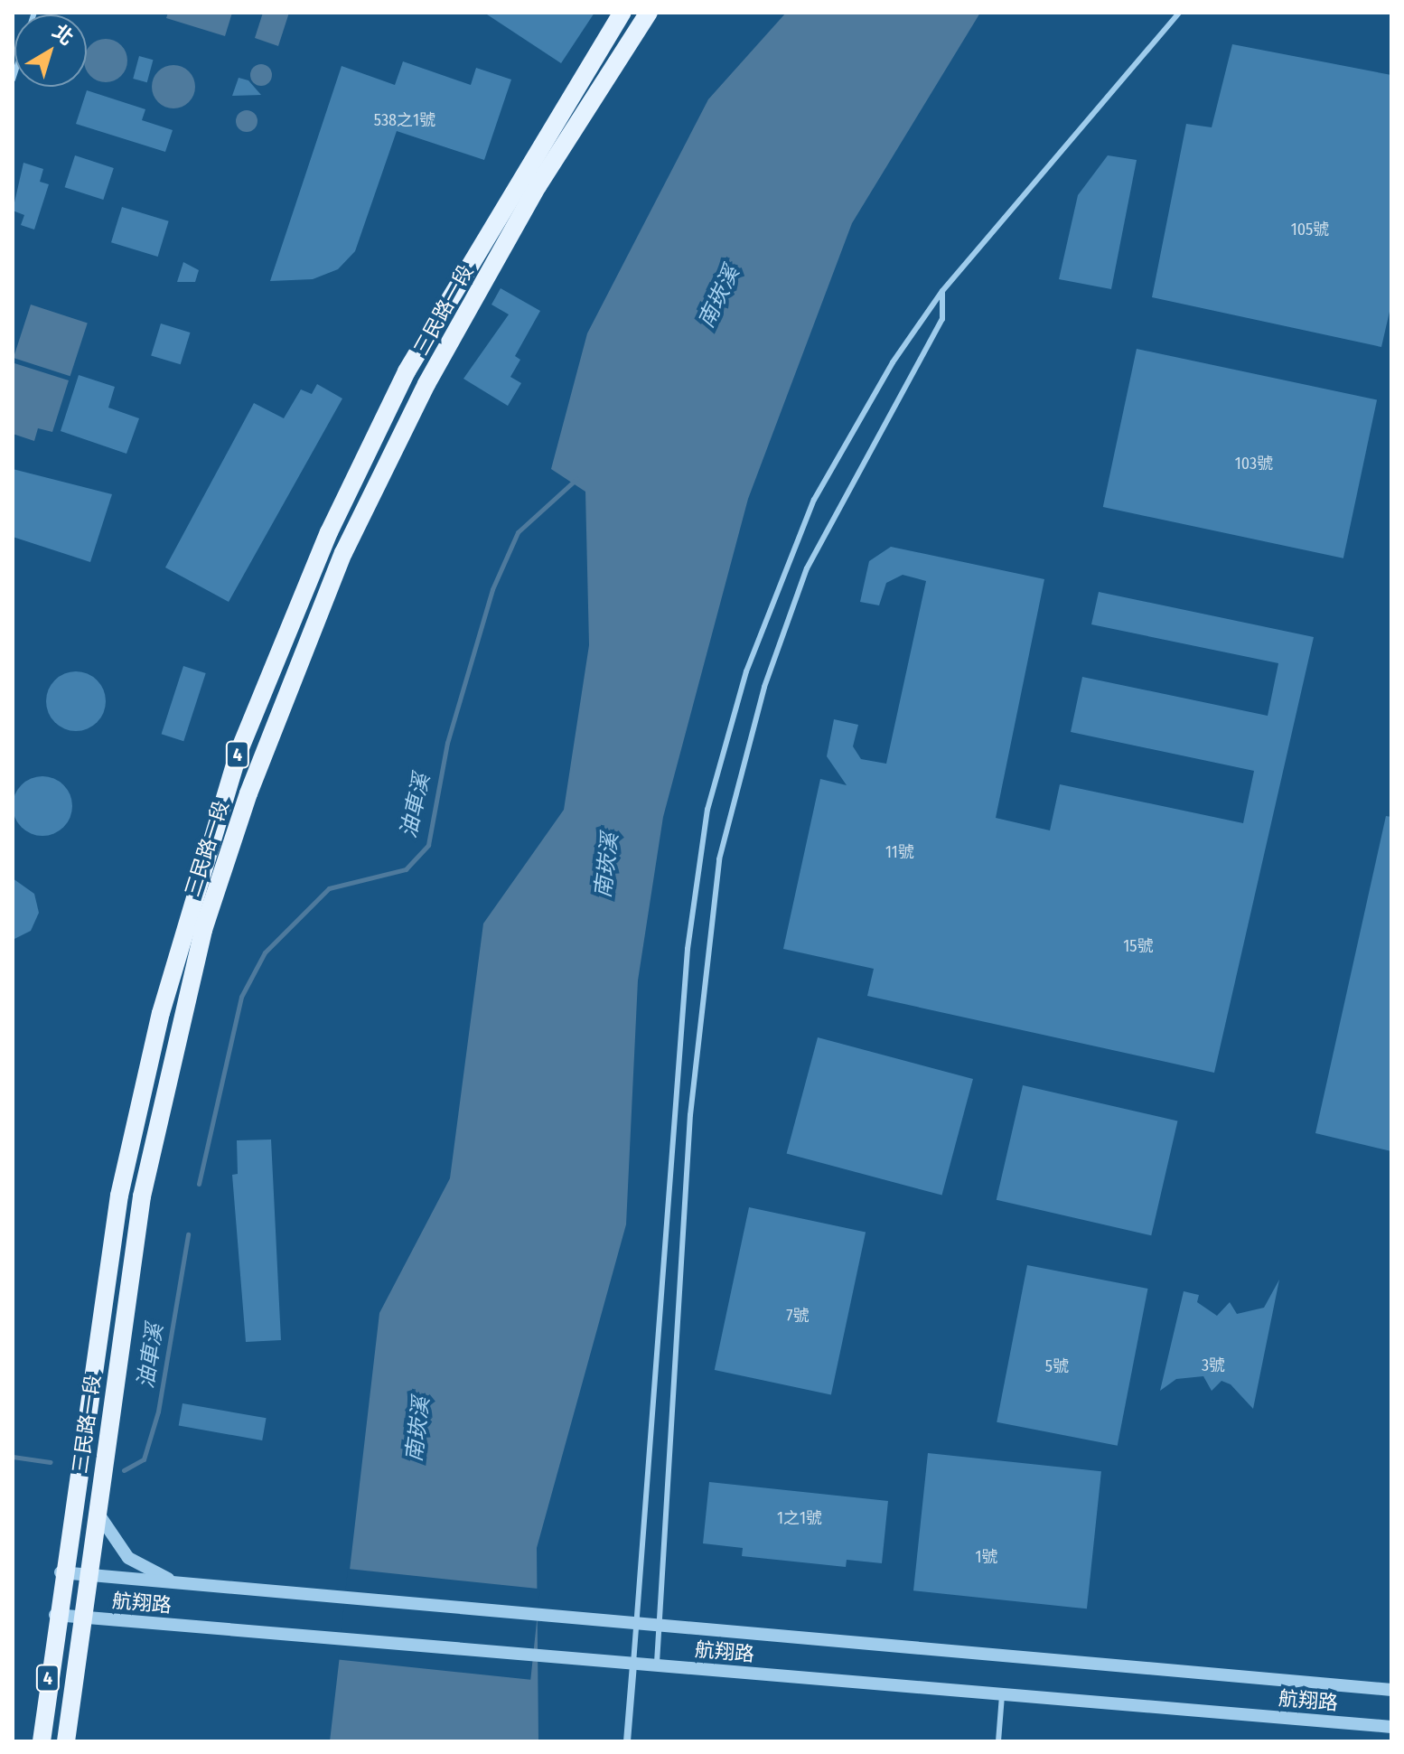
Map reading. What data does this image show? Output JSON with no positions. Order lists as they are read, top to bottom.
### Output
{
  "streets": {
    "main road": ["三民路一段", "4"],
    "street": ["航翔路"]
  },
  "crossings": [
    ["三民路一段", "航翔路"]
  ],
  "water": ["南崁溪", "油車溪"],
  "house_numbers": [
    "538之1號",
    "105號",
    "103號",
    "11號",
    "15號",
    "7號",
    "3號",
    "5號",
    "1之1號",
    "1號"
  ],
  "north": "top right"
}
